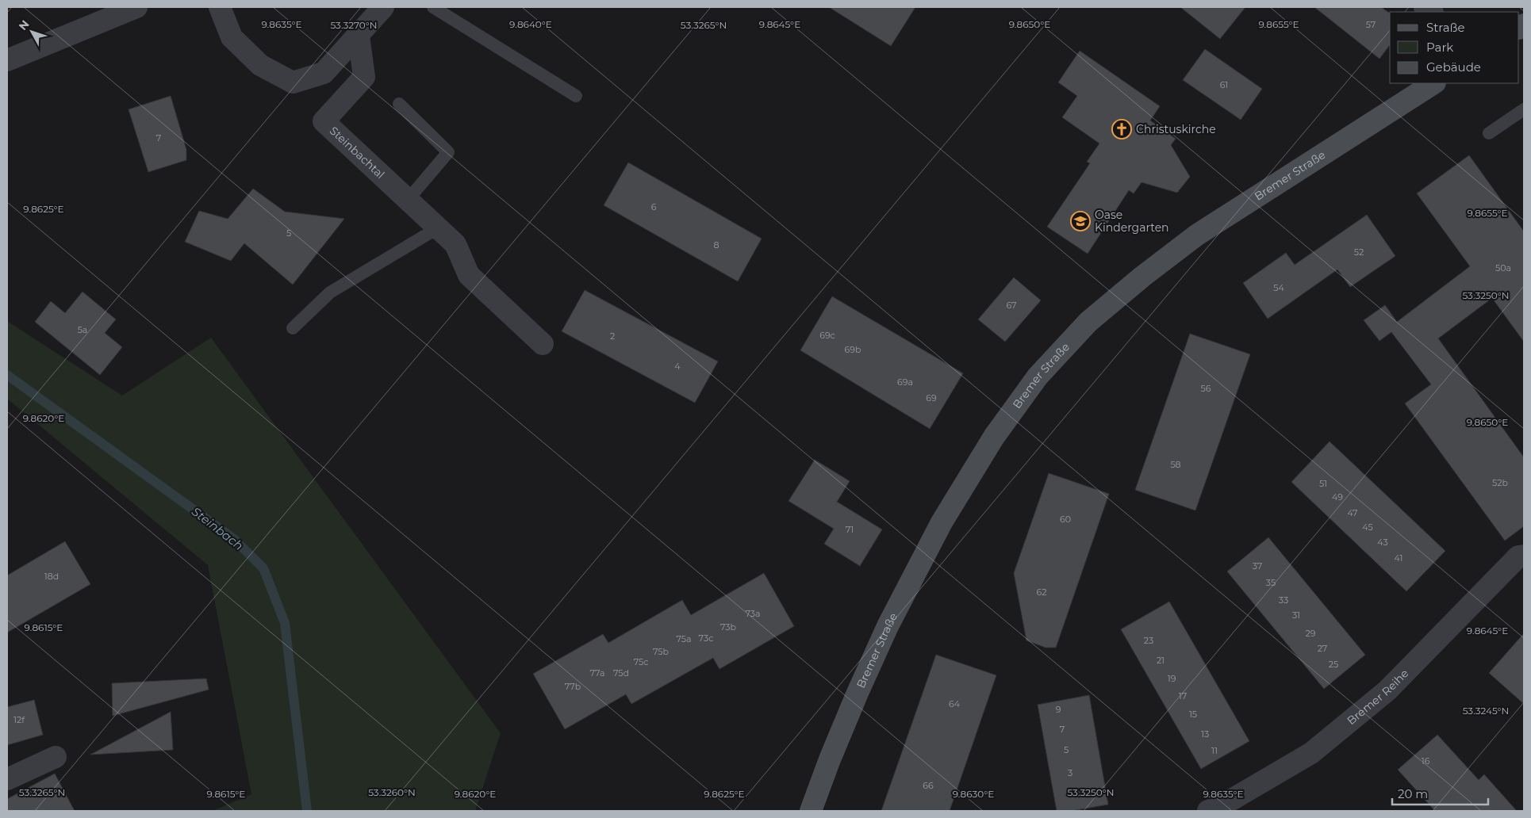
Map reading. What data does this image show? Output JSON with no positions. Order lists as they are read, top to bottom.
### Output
{
  "streets": {
    "street": ["Steinbachtal", "Bremer Straße", "Bremer Reihe"]
  },
  "water": ["Steinbach"],
  "places": {
    "church": ["Christuskirche"],
    "school or university": ["Oase Kindergarten"]
  },
  "house_numbers": [
    "57",
    "61",
    "7",
    "6",
    "5",
    "8",
    "52",
    "50a",
    "54",
    "67",
    "5a",
    "69c",
    "2",
    "69b",
    "4",
    "69a",
    "56",
    "69",
    "58",
    "52b",
    "51",
    "49",
    "47",
    "60",
    "45",
    "71",
    "43",
    "41",
    "37",
    "18d",
    "35",
    "62",
    "33",
    "73a",
    "31",
    "73b",
    "29",
    "73c",
    "75a",
    "23",
    "27",
    "75b",
    "21",
    "75c",
    "25",
    "77a",
    "75d",
    "19",
    "77b",
    "17",
    "64",
    "9",
    "15",
    "12f",
    "7",
    "13",
    "5",
    "11",
    "16",
    "3",
    "66"
  ],
  "legend": ["Straße", "Park", "Gebäude"],
  "scale_bar": "20 m",
  "north": "top left",
  "coordinates": [
    "9.8635°E",
    "9.8640°E",
    "9.8645°E",
    "9.8650°E",
    "9.8655°E",
    "53.3270°N",
    "53.3265°N",
    "9.8625°E",
    "53.3250°N",
    "9.8620°E",
    "9.8615°E",
    "53.3245°N",
    "53.3260°N",
    "9.8630°E"
  ]
}
